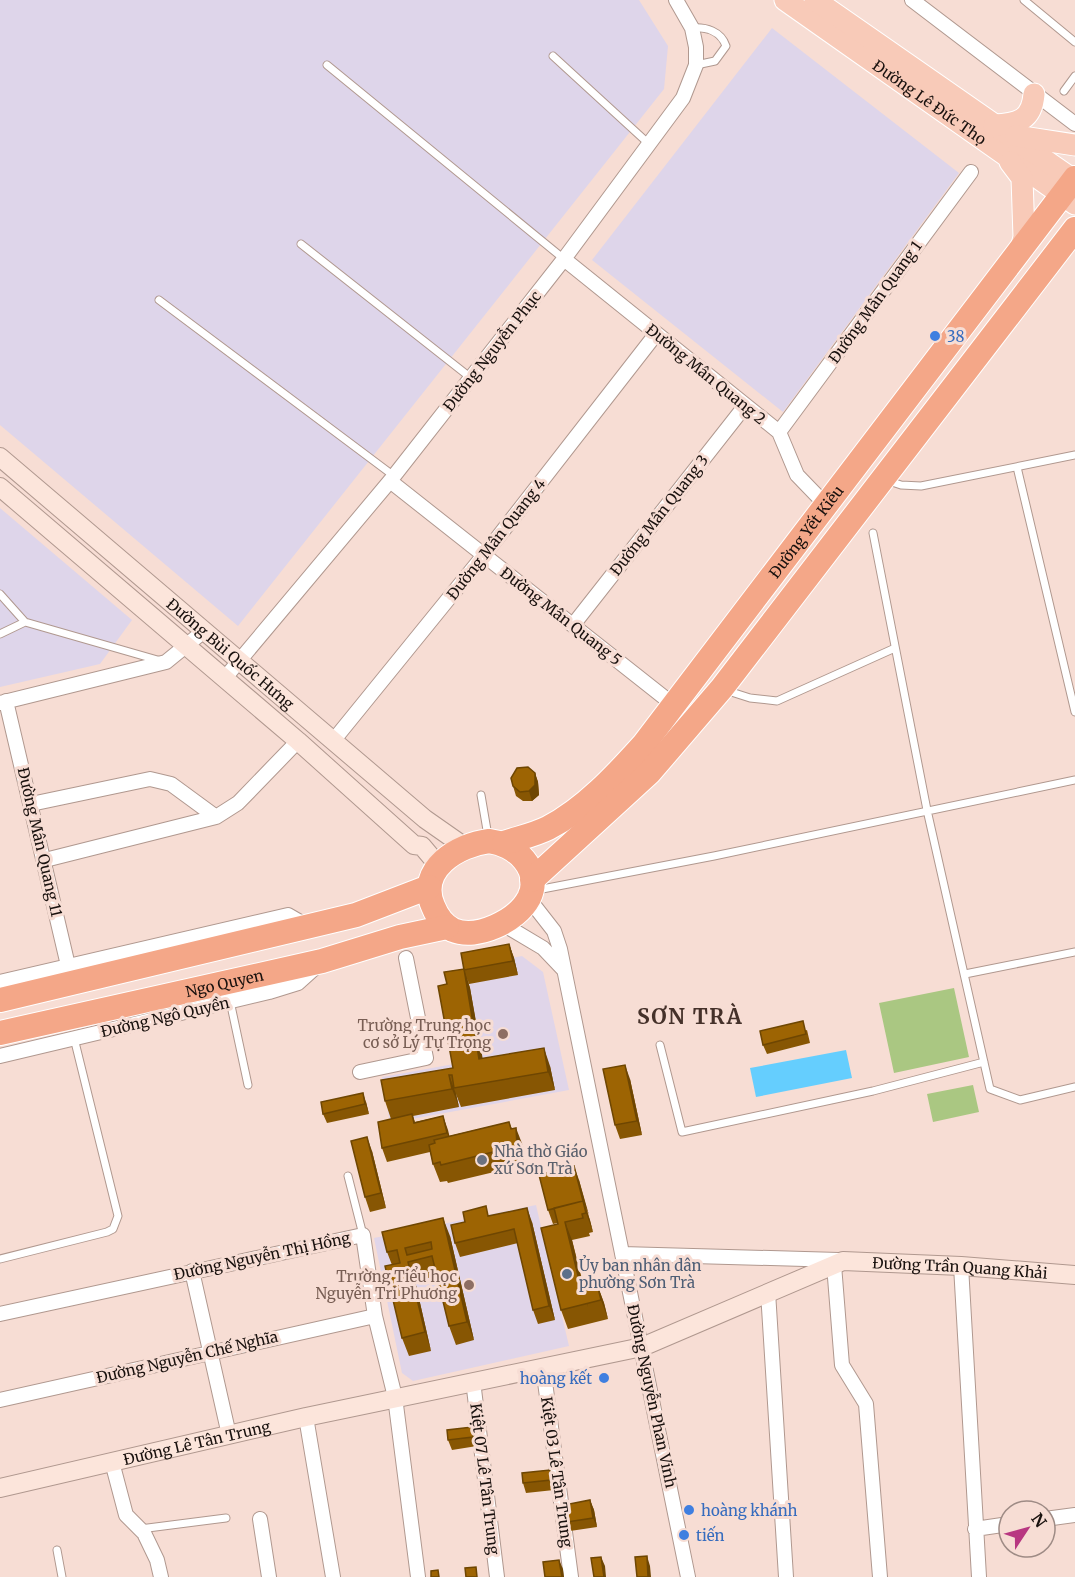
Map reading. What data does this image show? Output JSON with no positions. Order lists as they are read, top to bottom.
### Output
{
  "streets": {
    "highway": ["Đường Yết Kiêu", "Ngo Quyen"],
    "main road": ["Đường Lê Đức Thọ"],
    "street": [
      "Đường Mân Quang 1",
      "Đường Nguyễn Phục",
      "Đường Mân Quang 2",
      "Đường Mân Quang 3",
      "Đường Mân Quang 4",
      "Đường Mân Quang 5",
      "Đường Bùi Quốc Hưng",
      "Đường Mân Quang 11",
      "Đường Ngô Quyền",
      "Đường Nguyễn Thị Hồng",
      "Đường Trần Quang Khải",
      "Đường Nguyễn Chế Nghĩa",
      "Đường Nguyễn Phan Vinh",
      "Đường Lê Tân Trung",
      "Kiệt 03 Lê Tân Trung",
      "Kiệt 07 Lê Tân Trung"
    ]
  },
  "crossings": [
    ["Đường Lê Đức Thọ", "Đường Yết Kiêu"],
    ["Đường Mân Quang 1", "Đường Mân Quang 2"],
    ["Đường Nguyễn Phục", "Đường Mân Quang 2"],
    ["Đường Nguyễn Phục", "Đường Mân Quang 5"],
    ["Đường Nguyễn Phục", "Đường Bùi Quốc Hưng"],
    ["Đường Mân Quang 2", "Đường Mân Quang 3"],
    ["Đường Mân Quang 2", "Đường Yết Kiêu"],
    ["Đường Mân Quang 2", "Đường Mân Quang 4"],
    ["Đường Mân Quang 3", "Đường Mân Quang 5"],
    ["Đường Yết Kiêu", "Đường Mân Quang 5"],
    ["Đường Yết Kiêu", "Đường Bùi Quốc Hưng"],
    ["Đường Yết Kiêu", "Ngo Quyen"],
    ["Đường Yết Kiêu", "Đường Nguyễn Phan Vinh"],
    ["Đường Mân Quang 4", "Đường Mân Quang 5"],
    ["Đường Mân Quang 4", "Đường Bùi Quốc Hưng"],
    ["Đường Bùi Quốc Hưng", "Ngo Quyen"],
    ["Đường Bùi Quốc Hưng", "Đường Nguyễn Phan Vinh"],
    ["Ngo Quyen", "Đường Ngô Quyền"],
    ["Ngo Quyen", "Đường Nguyễn Phan Vinh"],
    ["Đường Nguyễn Thị Hồng", "Đường Nguyễn Chế Nghĩa"],
    ["Đường Nguyễn Thị Hồng", "Đường Lê Tân Trung"],
    ["Đường Trần Quang Khải", "Đường Nguyễn Phan Vinh"],
    ["Đường Trần Quang Khải", "Đường Lê Tân Trung"],
    ["Đường Nguyễn Phan Vinh", "Đường Lê Tân Trung"],
    ["Đường Lê Tân Trung", "Kiệt 03 Lê Tân Trung"],
    ["Đường Lê Tân Trung", "Kiệt 07 Lê Tân Trung"]
  ],
  "districts": ["SƠN TRÀ"],
  "places": [
    "38",
    "Trường Trung học cơ sở Lý Tự Trọng",
    "Nhà thờ Giáo xứ Sơn Trà",
    "Ủy ban nhân dân phường Sơn Trà",
    "Trường Tiểu học Nguyễn Tri Phương",
    "hoàng kết",
    "hoàng khánh",
    "tiến"
  ],
  "north": "top right"
}
